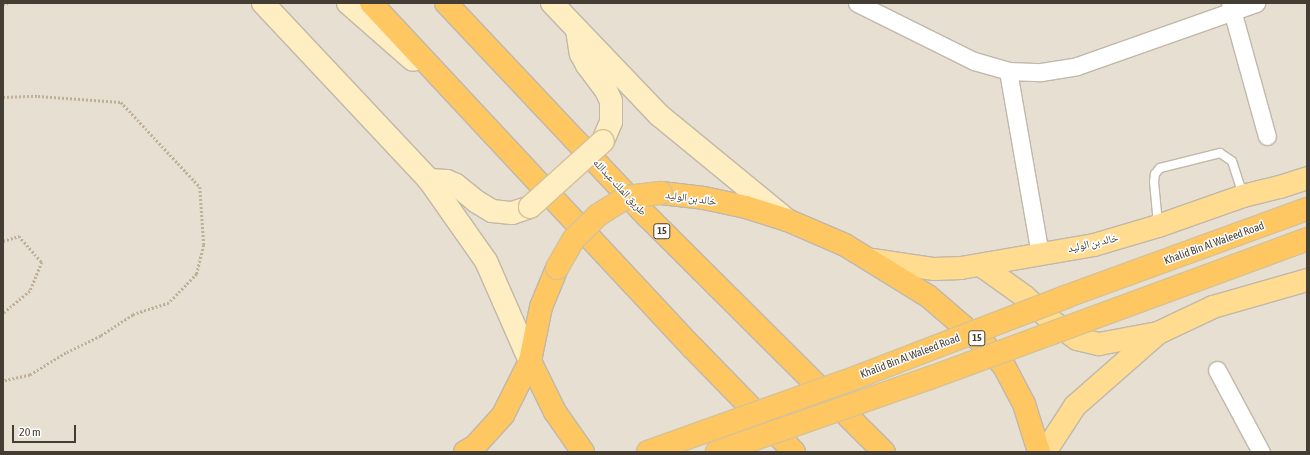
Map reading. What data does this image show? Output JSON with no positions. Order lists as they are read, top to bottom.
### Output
{
  "streets": {
    "highway": [
      "طريق الملك عبدالله",
      "خالد بن الوليد",
      "15",
      "Khalid Bin Al Waleed Road"
    ]
  },
  "scale_bar": "20 m"
}
